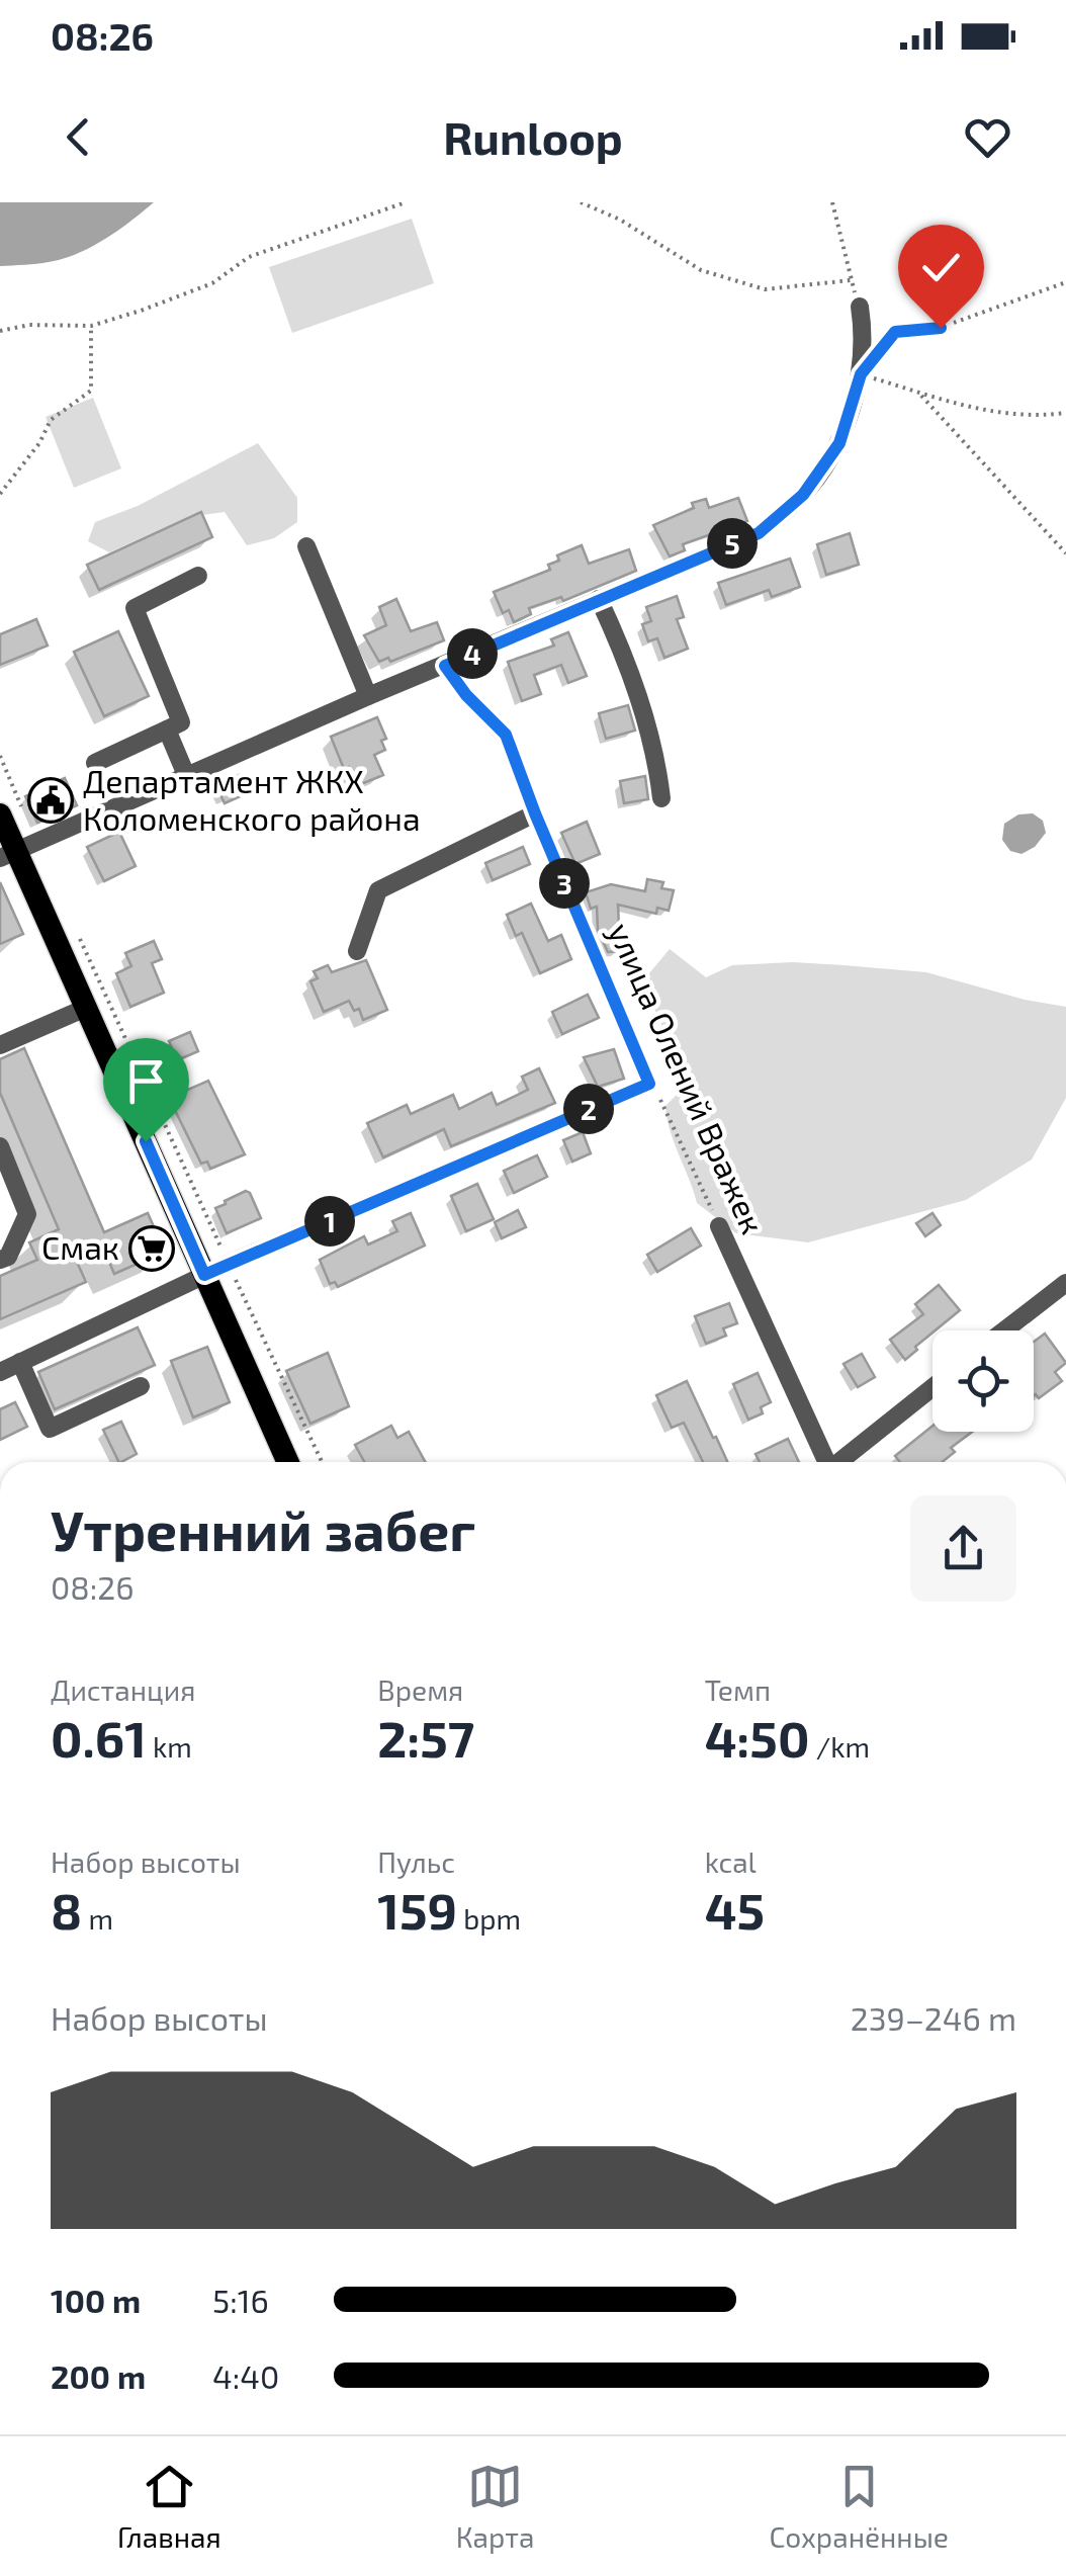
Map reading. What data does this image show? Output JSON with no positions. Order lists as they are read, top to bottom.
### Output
{
  "streets": {
    "street": ["улица Олений Вражек"]
  },
  "places": {
    "public building": ["Департамент ЖКХ Коломенского района"],
    "supermarket": ["Смак"]
  },
  "page": {
    "status": "08:26",
    "header": "Runloop",
    "pins": [
      "5",
      "4",
      "3",
      "2",
      "1"
    ],
    "heading": ["Утренний забег", "08:26"],
    "stats": [
      ["Дистанция", "0.61 km"],
      ["Время", "2:57"],
      ["Темп", "4:50 /km"],
      ["Набор высоты", "8 m"],
      ["Пульс", "159 bpm"],
      ["kcal", "45"]
    ],
    "chart": ["Набор высоты", "239–246 m"],
    "list": [
      {
        "name": "100 m",
        "note": "5:16"
      },
      {
        "name": "200 m",
        "note": "4:40"
      }
    ],
    "tabs": ["Главная", "Карта", "Сохранённые"]
  }
}
